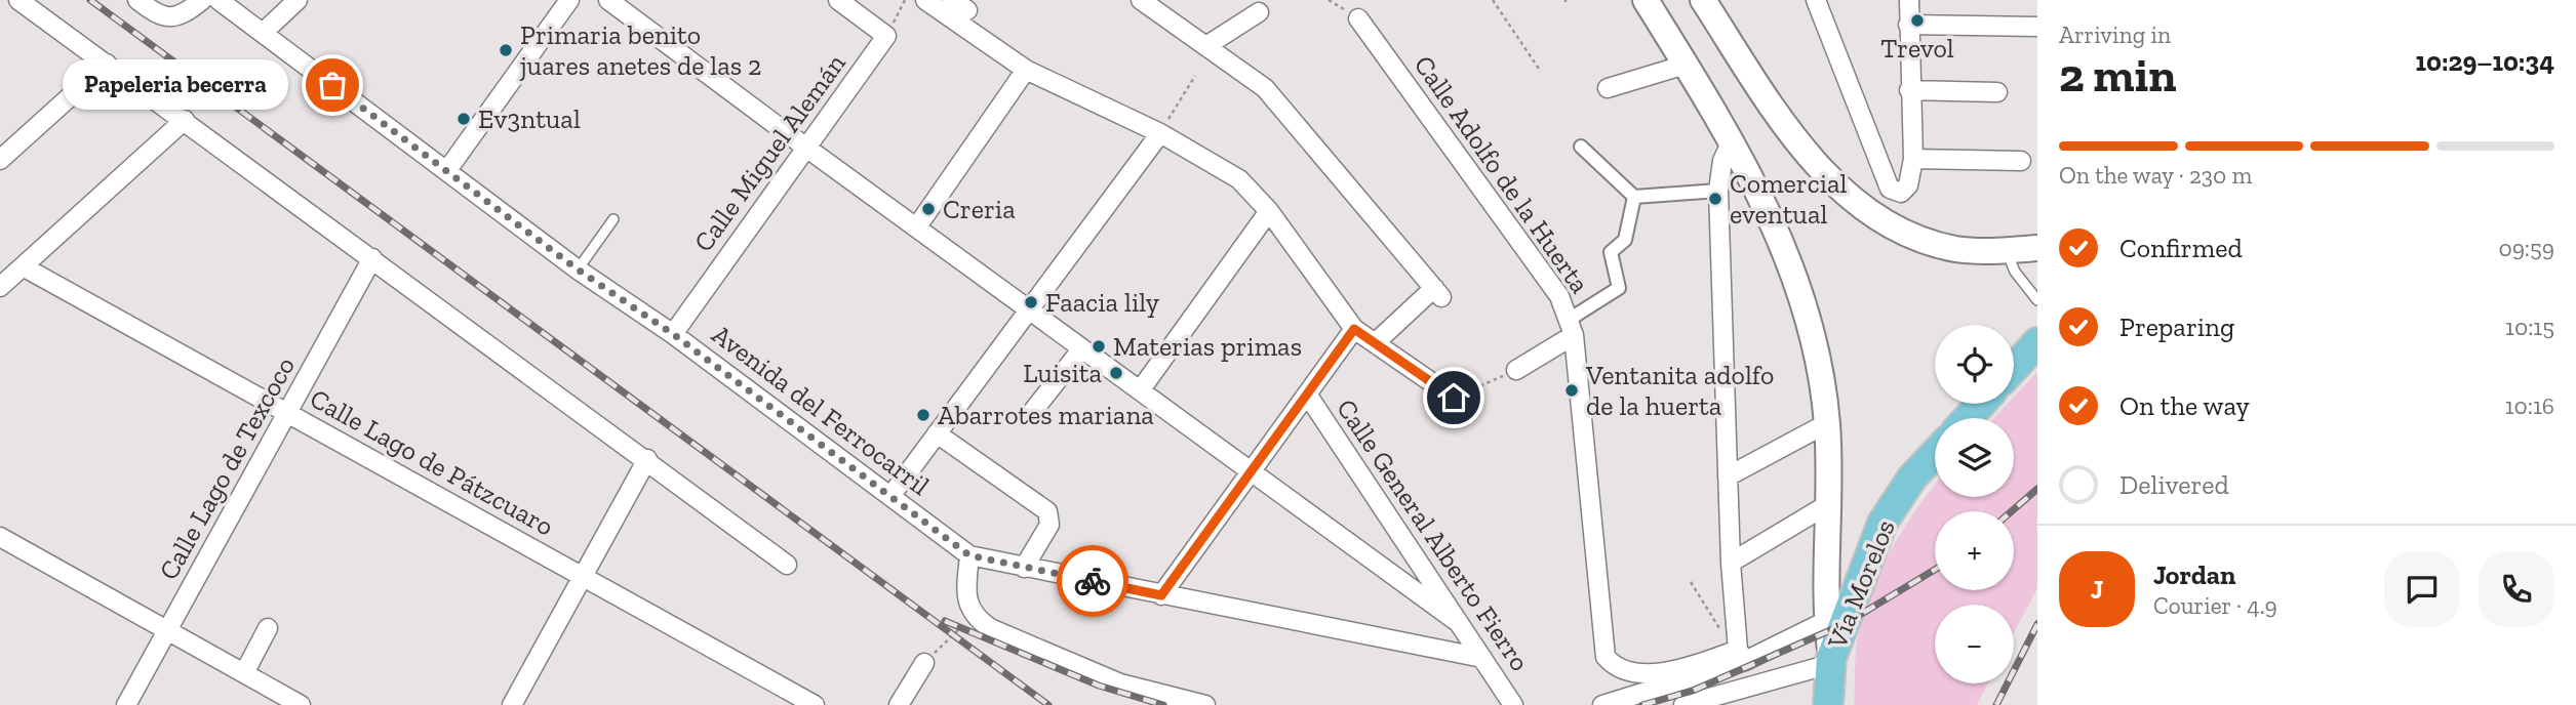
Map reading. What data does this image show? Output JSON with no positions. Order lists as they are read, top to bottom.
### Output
{
  "streets": {
    "main road": ["Vía Morelos"],
    "street": [
      "Calle Miguel Alemán",
      "Calle Adolfo de la Huerta",
      "Avenida del Ferrocarril",
      "Calle Lago de Pátzcuaro",
      "Calle Lago de Texcoco",
      "Calle General Alberto Fierro"
    ]
  },
  "crossings": [
    ["Calle Miguel Alemán", "Avenida del Ferrocarril"],
    ["Avenida del Ferrocarril", "Calle General Alberto Fierro"],
    ["Calle Lago de Pátzcuaro", "Calle Lago de Texcoco"]
  ],
  "places": [
    "Trevol",
    "Primaria benito juares anetes de las 2",
    "Papeleria becerra",
    "Ev3ntual",
    "Comercial eventual",
    "Creria",
    "Faacia lily",
    "Materias primas",
    "Luisita",
    "Ventanita adolfo de la huerta",
    "Abarrotes mariana"
  ],
  "page": {
    "heading": ["2 min", "Arriving in", "10:29–10:34"],
    "panel": ["Jordan", "Courier · 4.9"],
    "bubble": "Papeleria becerra",
    "bar": "On the way · 230 m",
    "list": [
      ["Confirmed", "09:59"],
      ["Preparing", "10:15"],
      ["On the way", "10:16"],
      "Delivered"
    ],
    "map_buttons": ["+", "−"],
    "round": "J"
  }
}
